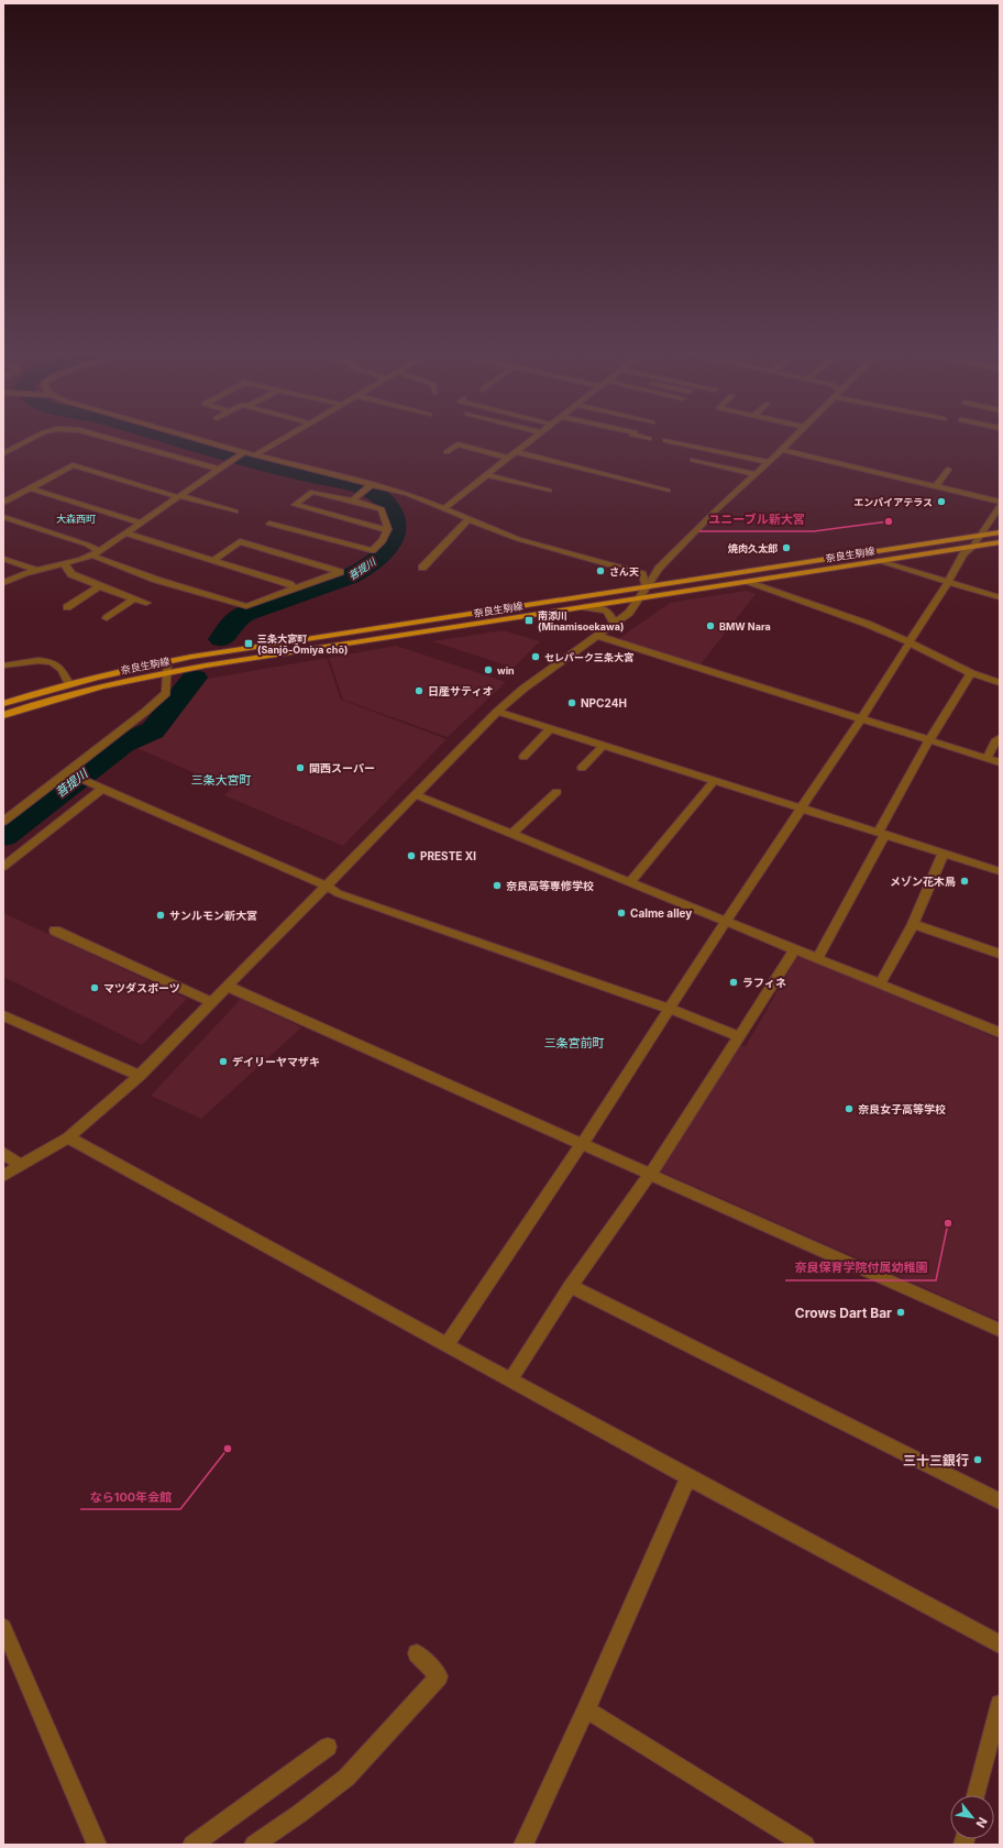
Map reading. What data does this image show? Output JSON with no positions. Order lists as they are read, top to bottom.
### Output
{
  "streets": {
    "main road": ["奈良生駒線"]
  },
  "districts": ["大森西町", "三条大宮町", "三条宮前町"],
  "water": ["菩提川"],
  "places": {
    "other": [
      "エンパイアテラス",
      "ユニーブル新大宮",
      "焼肉久太郎",
      "さん天",
      "BMW Nara",
      "セレパーク三条大宮",
      "win",
      "日産サティオ",
      "NPC24H",
      "関西スーパー",
      "PRESTE Ⅺ",
      "メゾン花木鳥",
      "奈良高等専修学校",
      "Calme alley",
      "サンルモン新大宮",
      "ラフィネ",
      "マツダスポーツ",
      "デイリーヤマザキ",
      "奈良女子高等学校",
      "奈良保育学院付属幼稚園",
      "Crows Dart Bar",
      "なら100年会館",
      "三十三銀行"
    ],
    "transit": ["南添川 (Minamisoekawa)", "三条大宮町 (Sanjō-Ōmiya chō)"]
  },
  "north": "bottom right"
}
